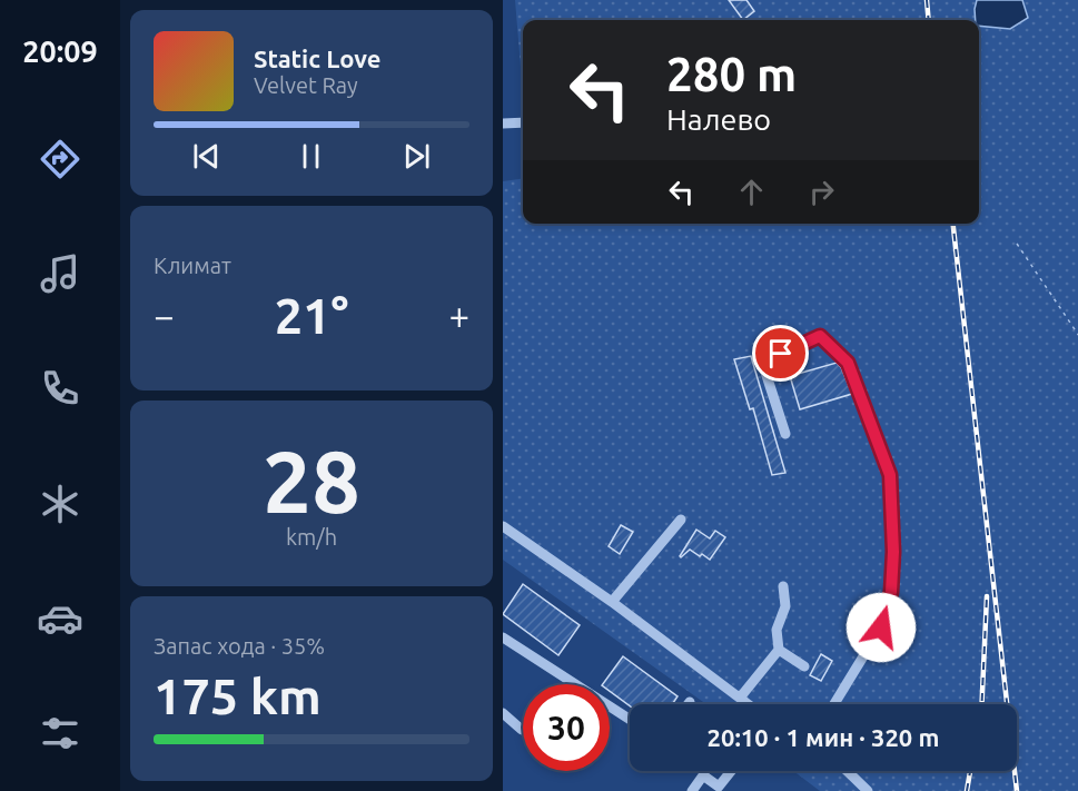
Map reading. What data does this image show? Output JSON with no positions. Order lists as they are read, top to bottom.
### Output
{
  "page": {
    "tabs": "20:09",
    "turn": ["280 m", "Налево"],
    "song": ["Static Love", "Velvet Ray"],
    "tile": [
      "Климат",
      ["28", "km/h"],
      ["Запас хода · 35%", "175 km"]
    ],
    "heat": ["−", "21°", "+"],
    "limit": "30",
    "trip": "20:10 · 1 мин · 320 m"
  }
}
